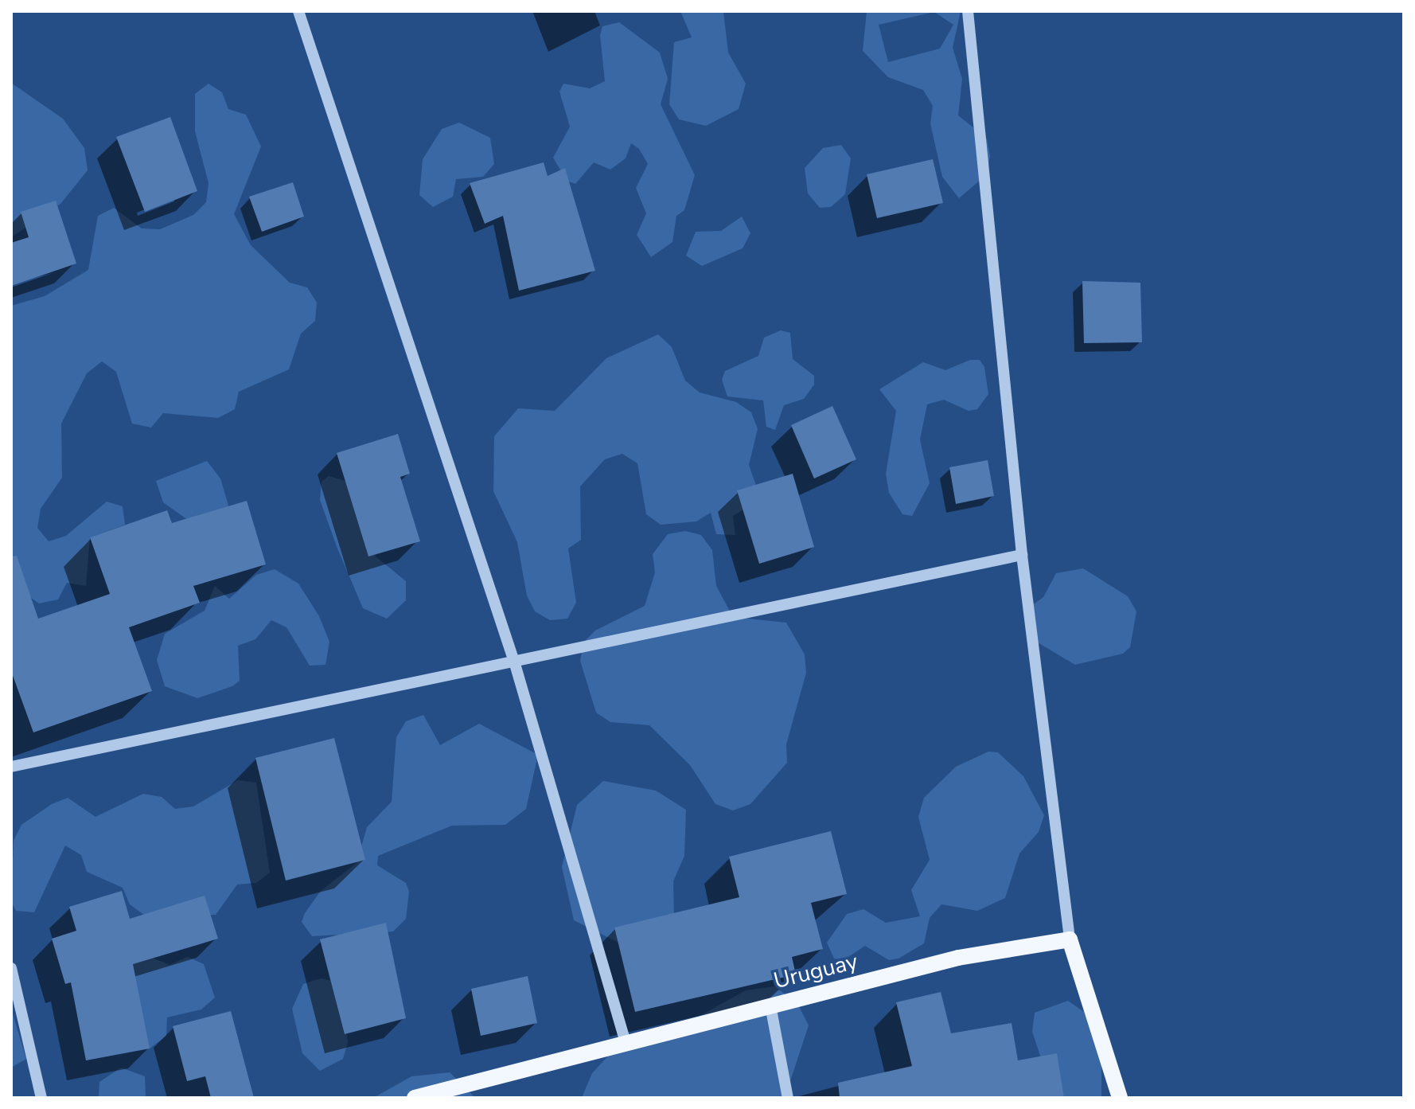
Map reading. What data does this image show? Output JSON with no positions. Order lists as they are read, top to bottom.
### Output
{
  "streets": {
    "main road": ["Uruguay"]
  }
}
